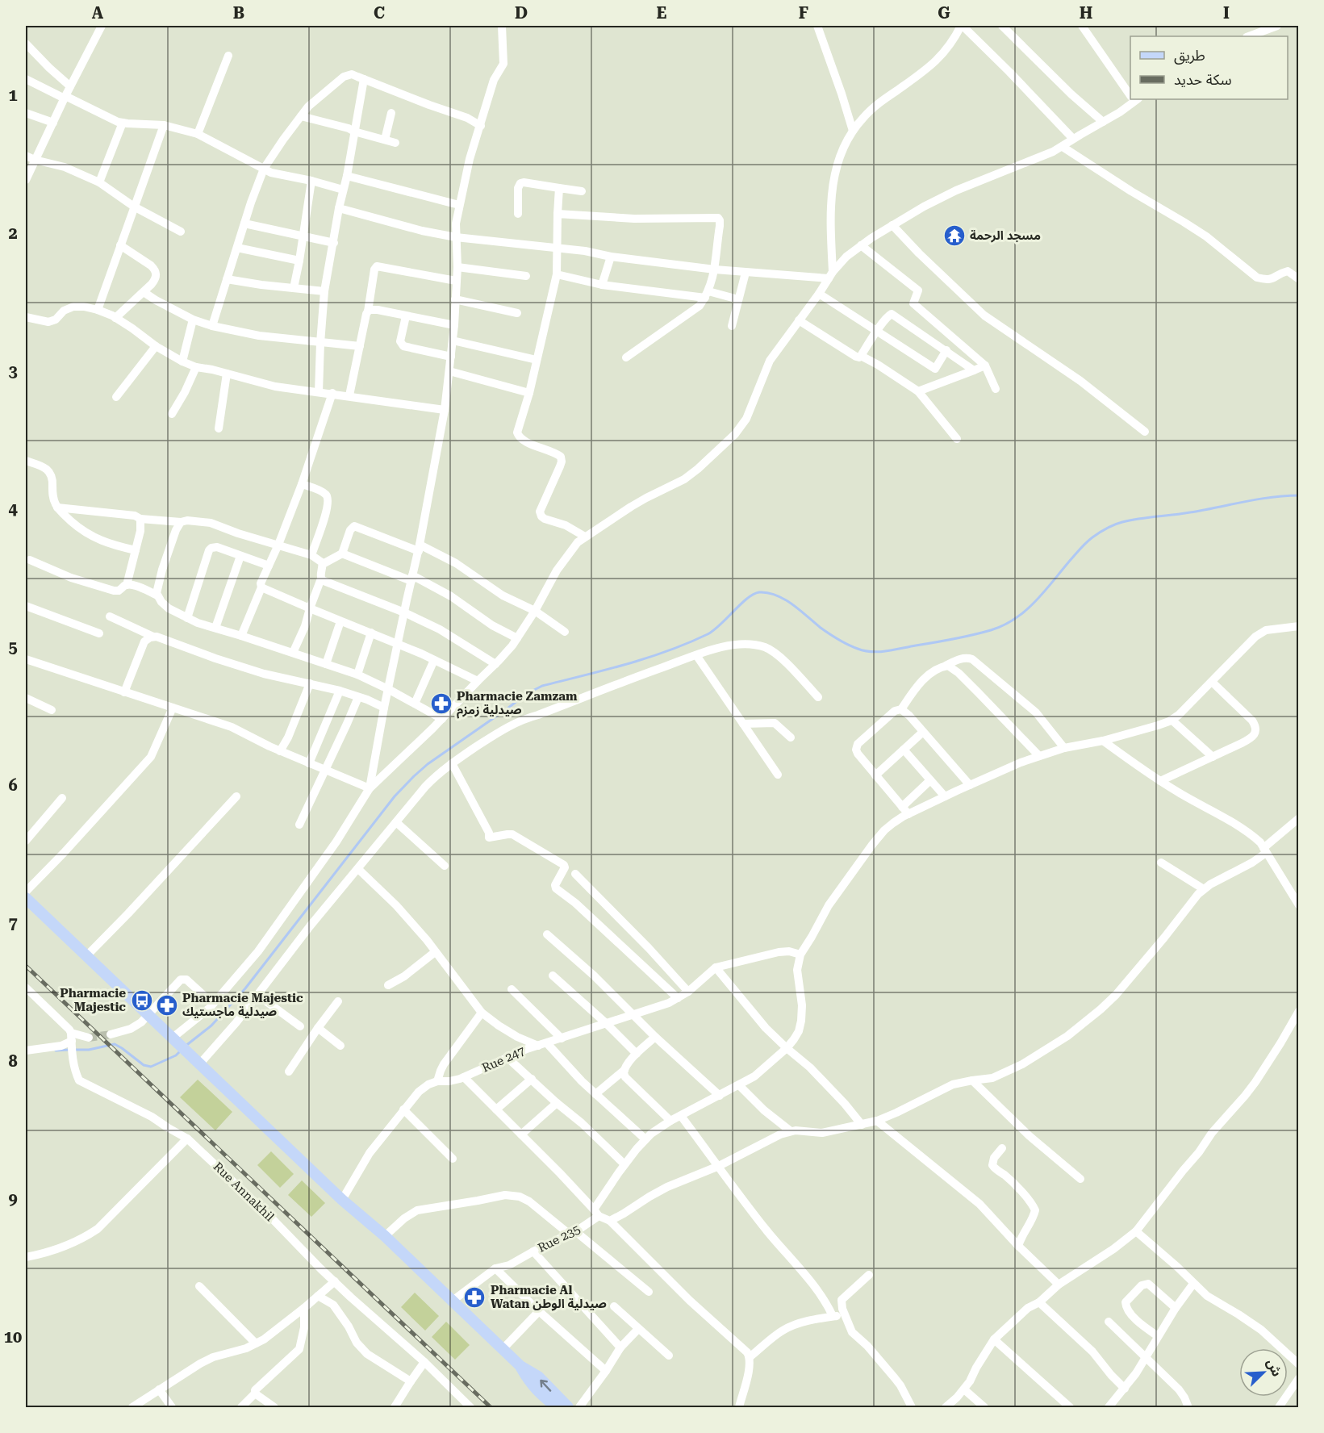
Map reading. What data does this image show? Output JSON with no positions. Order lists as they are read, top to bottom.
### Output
{
  "streets": {
    "street": ["Rue 247", "Rue Annakhil", "Rue 235"]
  },
  "places": {
    "temple": ["مسجد الرحمة"],
    "pharmacy": ["Pharmacie Zamzam صيدلية زمزم", "Pharmacie Majestic صيدلية ماجستيك", "Pharmacie Al Watan صيدلية الوطن"],
    "bus stop": ["Pharmacie Majestic"]
  },
  "legend": ["طريق", "سكة حديد"],
  "north": "top right",
  "grid": {
    "columns": [
      "A",
      "B",
      "C",
      "D",
      "E",
      "F",
      "G",
      "H",
      "I"
    ],
    "rows": [
      "1",
      "2",
      "3",
      "4",
      "5",
      "6",
      "7",
      "8",
      "9",
      "10"
    ]
  }
}
